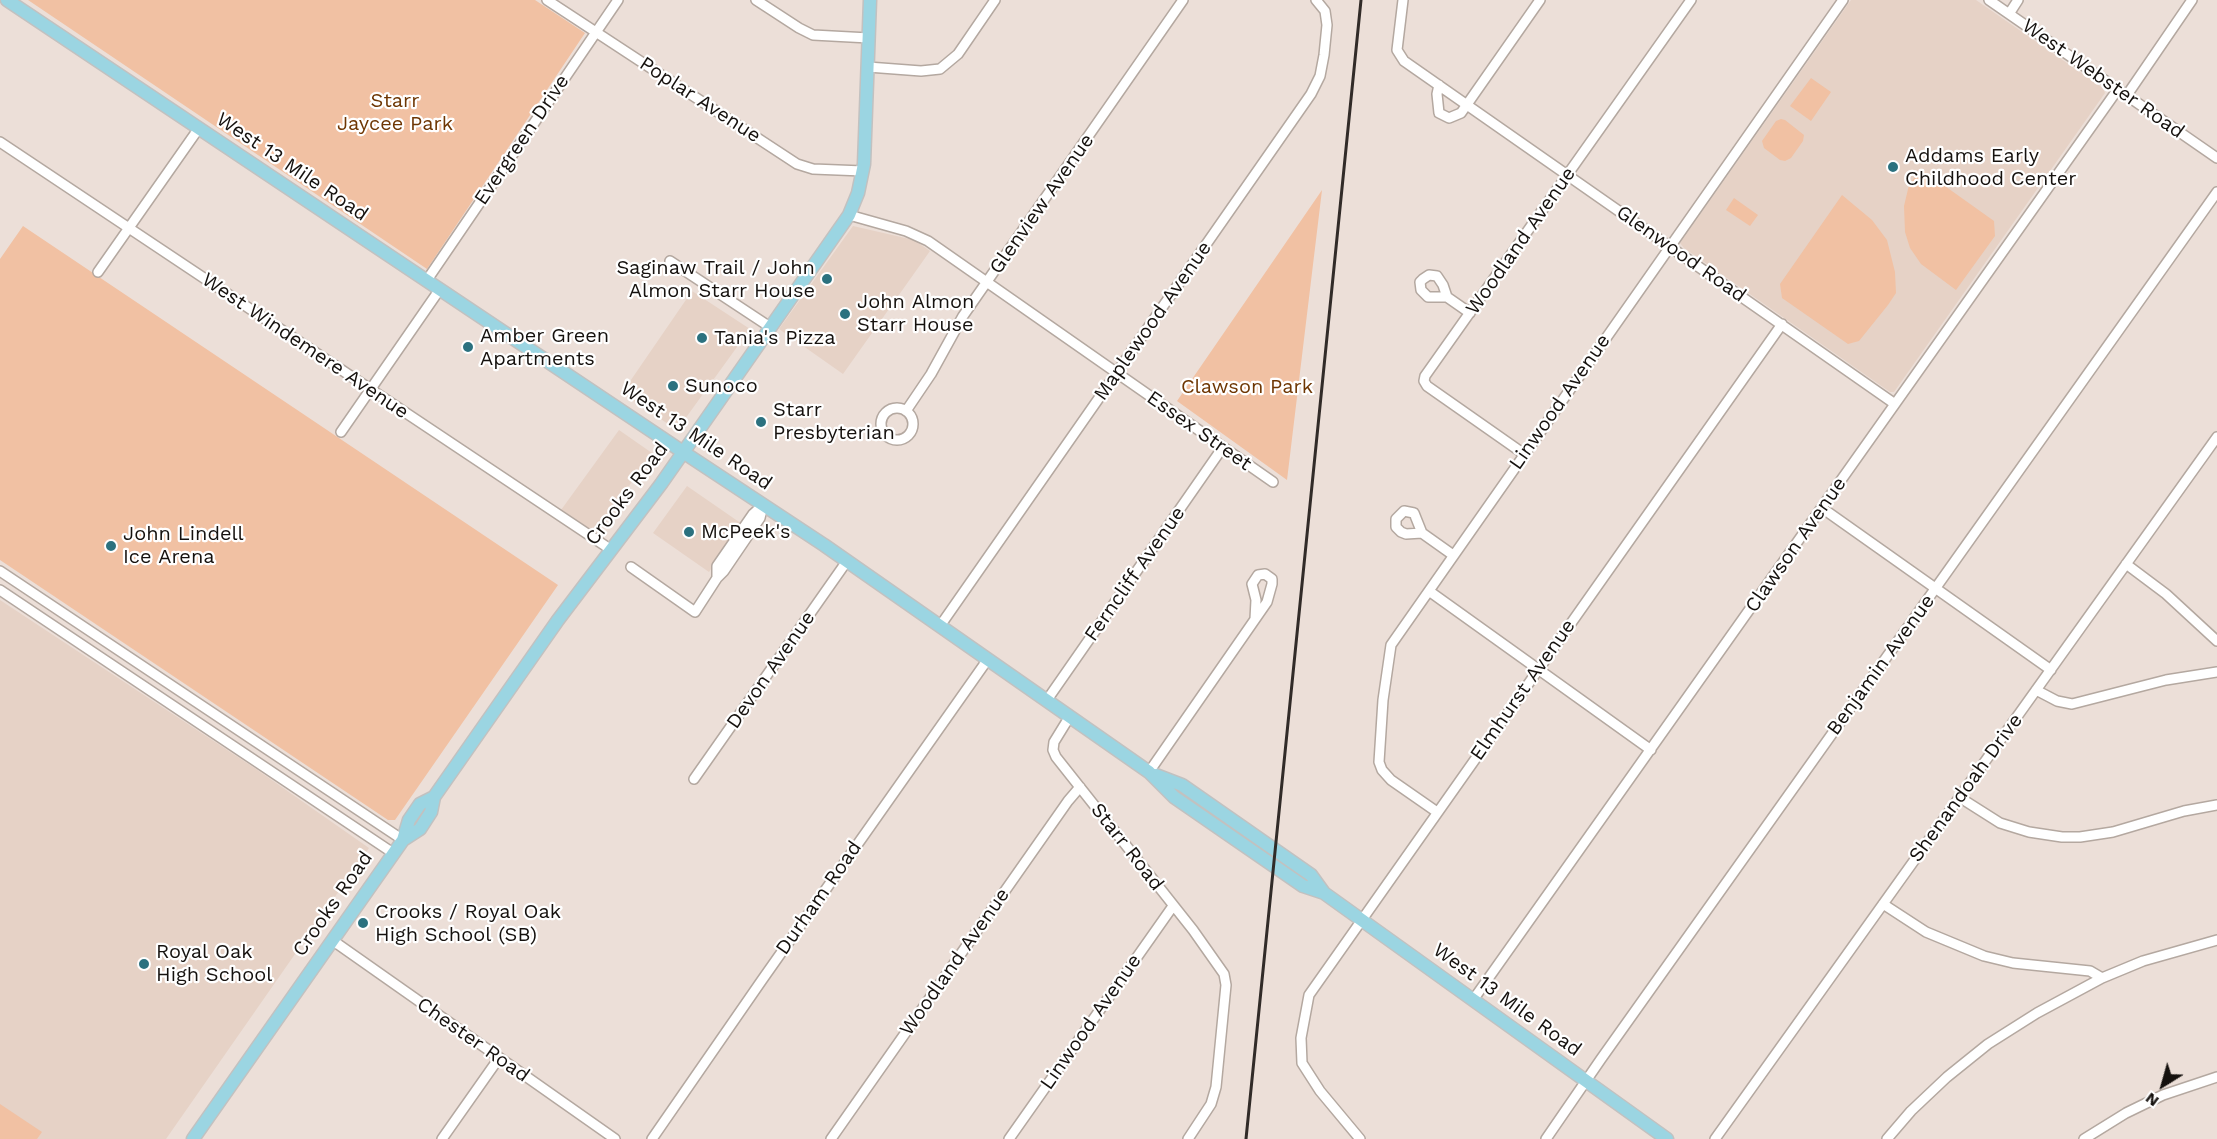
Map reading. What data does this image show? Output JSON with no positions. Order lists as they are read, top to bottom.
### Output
{
  "streets": {
    "main road": ["West 13 Mile Road", "Crooks Road"],
    "street": [
      "West Webster Road",
      "Poplar Avenue",
      "Evergreen Drive",
      "Glenview Avenue",
      "Woodland Avenue",
      "Glenwood Road",
      "Maplewood Avenue",
      "West Windemere Avenue",
      "Linwood Avenue",
      "Essex Street",
      "Clawson Avenue",
      "Ferncliff Avenue",
      "Benjamin Avenue",
      "Devon Avenue",
      "Elmhurst Avenue",
      "Shenandoah Drive",
      "Starr Road",
      "Durham Road",
      "Chester Road"
    ]
  },
  "crossings": [
    ["West Webster Road", "Clawson Avenue"],
    ["Poplar Avenue", "Evergreen Drive"],
    ["Poplar Avenue", "Crooks Road"],
    ["Evergreen Drive", "West 13 Mile Road"],
    ["West 13 Mile Road", "Maplewood Avenue"],
    ["West 13 Mile Road", "Crooks Road"],
    ["West 13 Mile Road", "Clawson Avenue"],
    ["West 13 Mile Road", "Ferncliff Avenue"],
    ["West 13 Mile Road", "Benjamin Avenue"],
    ["West 13 Mile Road", "Devon Avenue"],
    ["West 13 Mile Road", "Elmhurst Avenue"],
    ["West 13 Mile Road", "Starr Road"],
    ["West 13 Mile Road", "Durham Road"],
    ["Glenview Avenue", "Essex Street"],
    ["Woodland Avenue", "Glenwood Road"],
    ["Woodland Avenue", "Linwood Avenue"],
    ["Woodland Avenue", "Starr Road"],
    ["Glenwood Road", "Linwood Avenue"],
    ["Glenwood Road", "Clawson Avenue"],
    ["Glenwood Road", "Elmhurst Avenue"],
    ["Maplewood Avenue", "Essex Street"],
    ["West Windemere Avenue", "Crooks Road"],
    ["Linwood Avenue", "Elmhurst Avenue"],
    ["Linwood Avenue", "Starr Road"],
    ["Essex Street", "Crooks Road"],
    ["Essex Street", "Ferncliff Avenue"],
    ["Crooks Road", "Chester Road"]
  ],
  "parks": ["Starr Jaycee Park", "Clawson Park"],
  "places": [
    "Addams Early Childhood Center",
    "Saginaw Trail / John Almon Starr House",
    "John Almon Starr House",
    "Tania's Pizza",
    "Amber Green Apartments",
    "Sunoco",
    "Starr Presbyterian",
    "McPeek's",
    "John Lindell Ice Arena",
    "Crooks / Royal Oak High School (SB)",
    "Royal Oak High School"
  ],
  "north": "bottom left"
}
